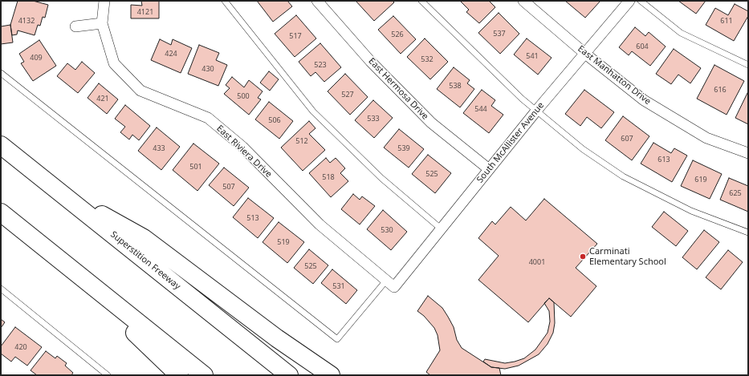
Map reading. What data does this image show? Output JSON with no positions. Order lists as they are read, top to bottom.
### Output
{
  "streets": {
    "highway": ["Superstition Freeway"],
    "street": [
      "East Manhatton Drive",
      "East Hermosa Drive",
      "South McAllister Avenue",
      "East Riviera Drive"
    ]
  },
  "crossings": [
    ["East Manhatton Drive", "South McAllister Avenue"],
    ["East Hermosa Drive", "South McAllister Avenue"],
    ["South McAllister Avenue", "East Riviera Drive"]
  ],
  "places": ["Carminati Elementary School"],
  "house_numbers": [
    "4121",
    "4132",
    "611",
    "537",
    "526",
    "517",
    "604",
    "424",
    "541",
    "409",
    "532",
    "523",
    "430",
    "538",
    "616",
    "527",
    "500",
    "421",
    "544",
    "533",
    "506",
    "607",
    "512",
    "433",
    "539",
    "613",
    "501",
    "525",
    "518",
    "619",
    "507",
    "625",
    "513",
    "530",
    "519",
    "4001",
    "525",
    "531",
    "420"
  ]
}
